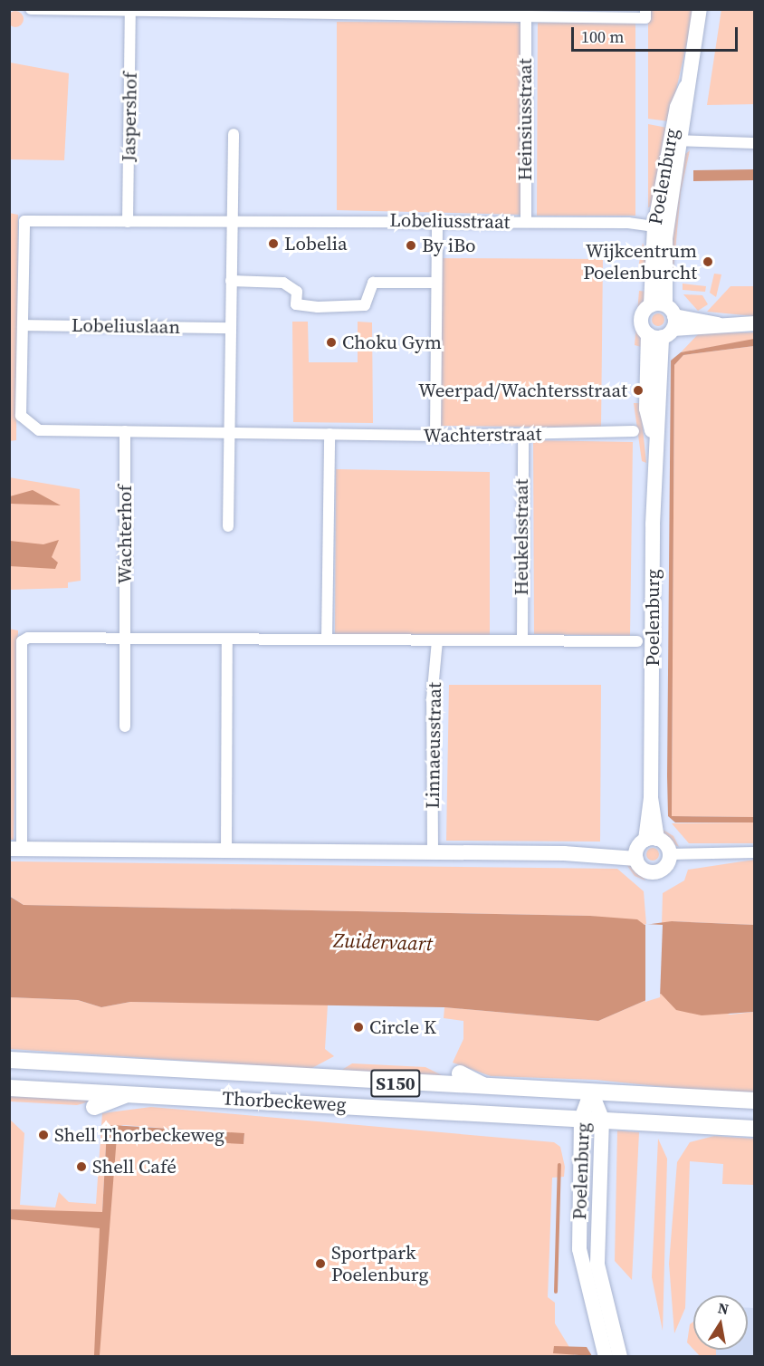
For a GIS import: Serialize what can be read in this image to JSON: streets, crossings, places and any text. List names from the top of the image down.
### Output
{
  "streets": {
    "main road": ["S150", "Thorbeckeweg"],
    "street": [
      "Jaspershof",
      "Heinsiusstraat",
      "Poelenburg",
      "Lobeliusstraat",
      "Lobeliuslaan",
      "Wachterstraat",
      "Wachterhof",
      "Heukelsstraat",
      "Linnaeusstraat"
    ]
  },
  "crossings": [
    ["Jaspershof", "Lobeliusstraat"],
    ["Heinsiusstraat", "Lobeliusstraat"],
    ["Poelenburg", "Lobeliusstraat"],
    ["Poelenburg", "Thorbeckeweg"],
    ["Lobeliusstraat", "Lobeliuslaan"],
    ["Lobeliusstraat", "Wachterstraat"],
    ["Lobeliuslaan", "Wachterstraat"],
    ["Wachterstraat", "Wachterhof"],
    ["Wachterstraat", "Heukelsstraat"]
  ],
  "water": ["Zuidervaart"],
  "places": [
    "Lobelia",
    "By iBo",
    "Wijkcentrum Poelenburcht",
    "Choku Gym",
    "Weerpad/Wachtersstraat",
    "Circle K",
    "Shell Thorbeckeweg",
    "Shell Café",
    "Sportpark Poelenburg"
  ],
  "scale_bar": "100 m",
  "north": "top"
}
